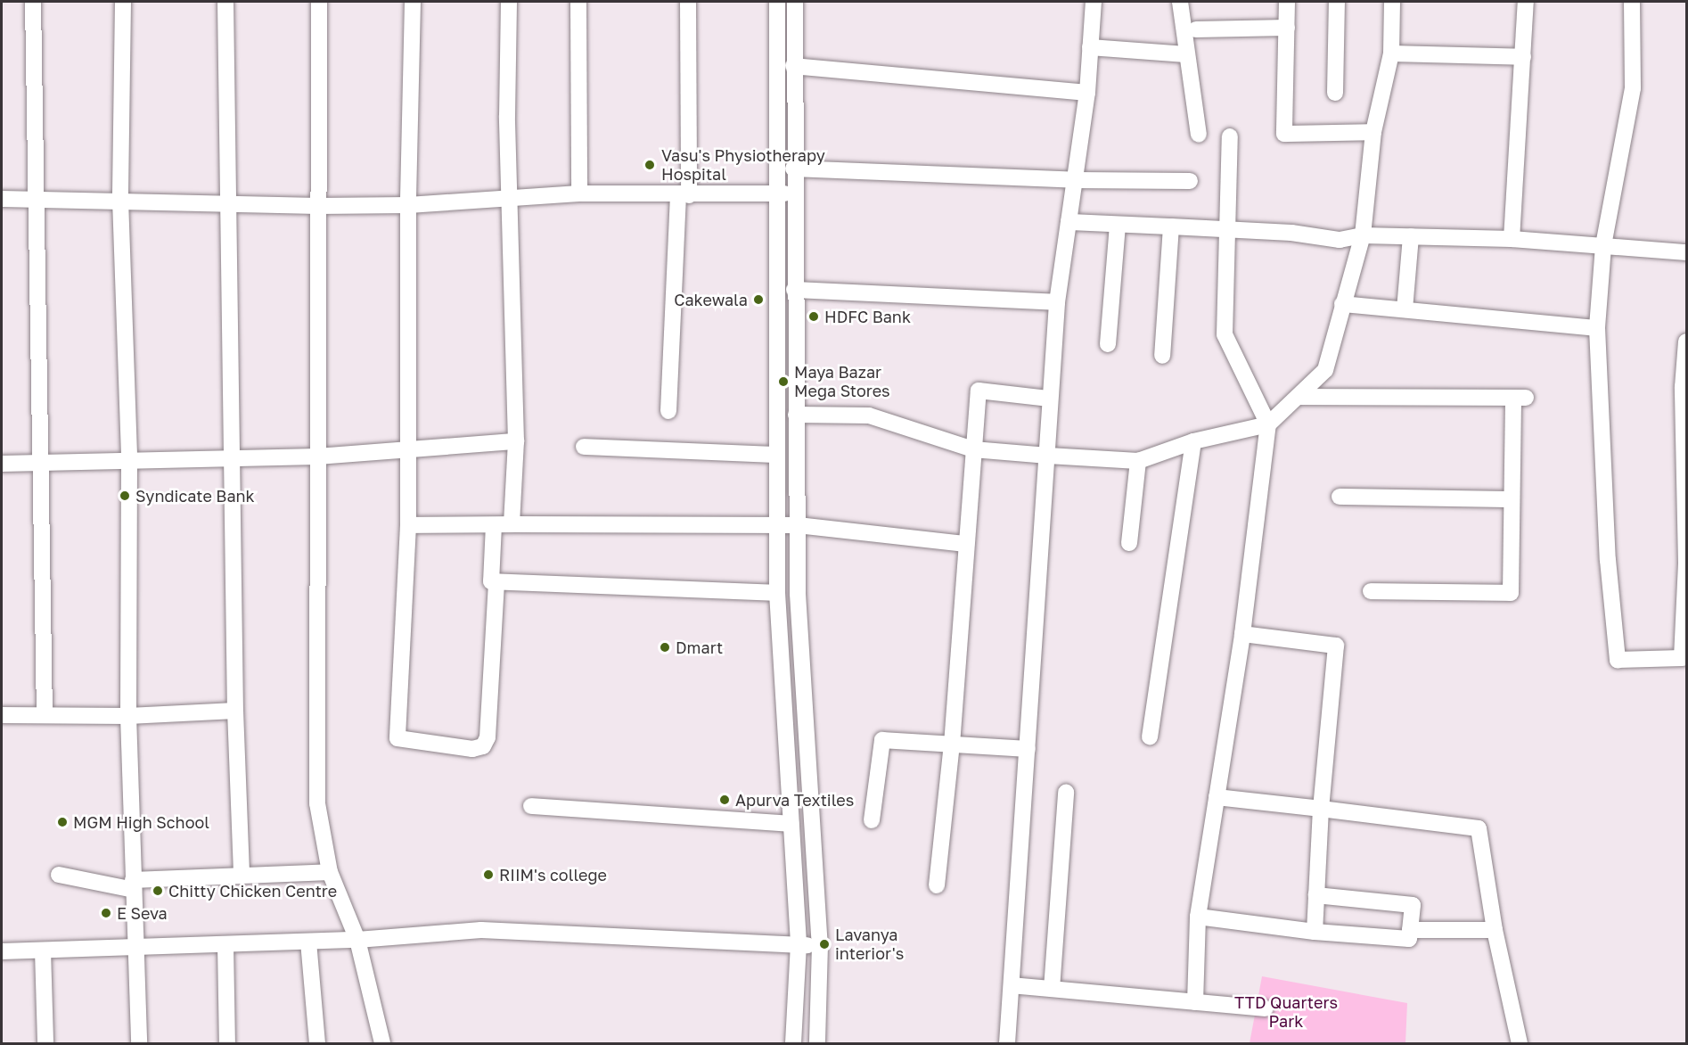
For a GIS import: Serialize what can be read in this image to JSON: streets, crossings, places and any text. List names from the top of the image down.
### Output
{
  "parks": ["TTD Quarters Park"],
  "places": [
    "Vasu's Physiotherapy Hospital",
    "Cakewala",
    "HDFC Bank",
    "Maya Bazar Mega Stores",
    "Syndicate Bank",
    "Dmart",
    "Apurva Textiles",
    "MGM High School",
    "RIIM's college",
    "Chitty Chicken Centre",
    "E Seva",
    "Lavanya interior's"
  ]
}
